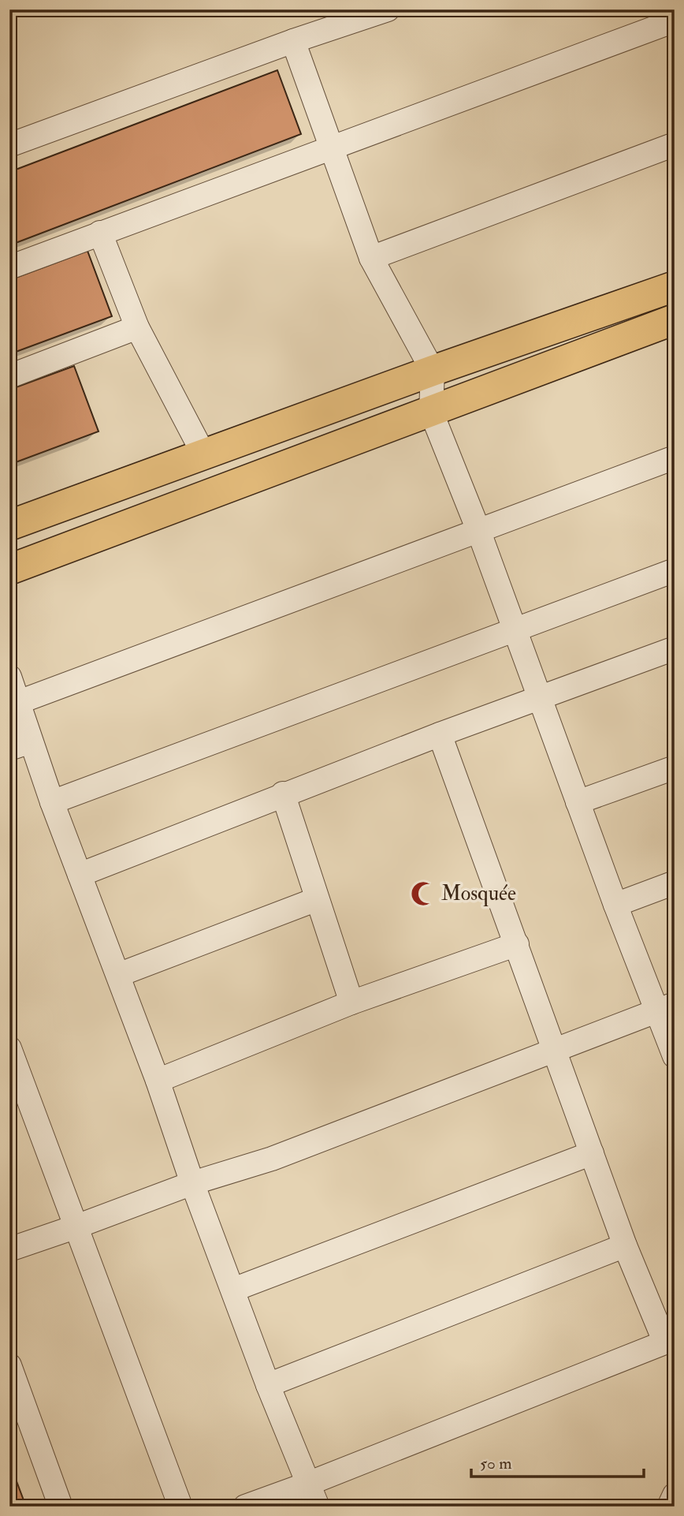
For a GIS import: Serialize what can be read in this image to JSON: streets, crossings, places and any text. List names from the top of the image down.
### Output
{
  "places": {
    "mosque": ["Mosquée"]
  },
  "scale_bar": "50 m"
}
